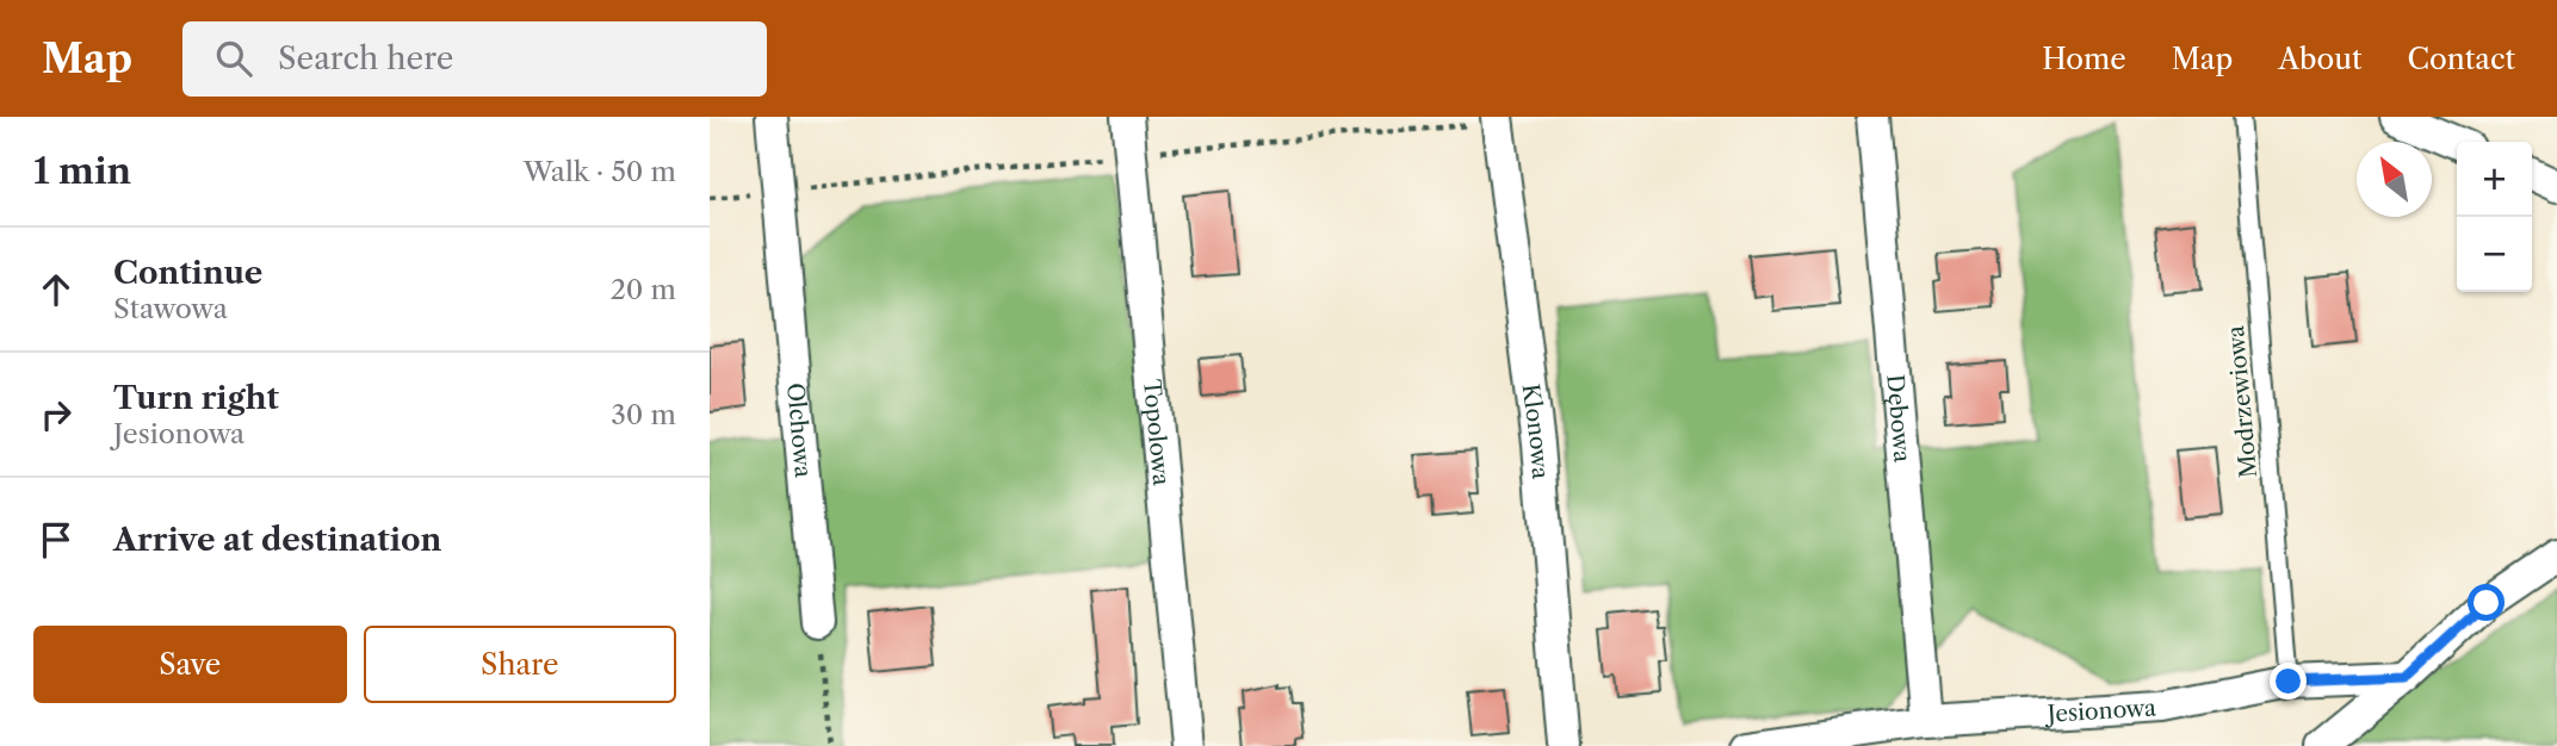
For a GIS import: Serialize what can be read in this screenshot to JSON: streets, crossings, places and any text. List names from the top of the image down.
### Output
{
  "streets": {
    "street": [
      "Dębowa",
      "Olchowa",
      "Topolowa",
      "Klonowa",
      "Jesionowa"
    ],
    "lane": ["Modrzewiowa"]
  },
  "crossings": [
    ["Modrzewiowa", "Jesionowa"],
    ["Dębowa", "Jesionowa"]
  ],
  "north": "top left",
  "page": {
    "header": "Map",
    "search": "Search here",
    "nav": [
      "Home",
      "Map",
      "About",
      "Contact"
    ],
    "heading": ["1 min", "Walk · 50 m"],
    "map_buttons": ["+", "−"],
    "list": [
      ["Continue", "Stawowa", "20 m"],
      ["Turn right", "Jesionowa", "30 m"],
      "Arrive at destination"
    ],
    "buttons": ["Save", "Share"]
  }
}
